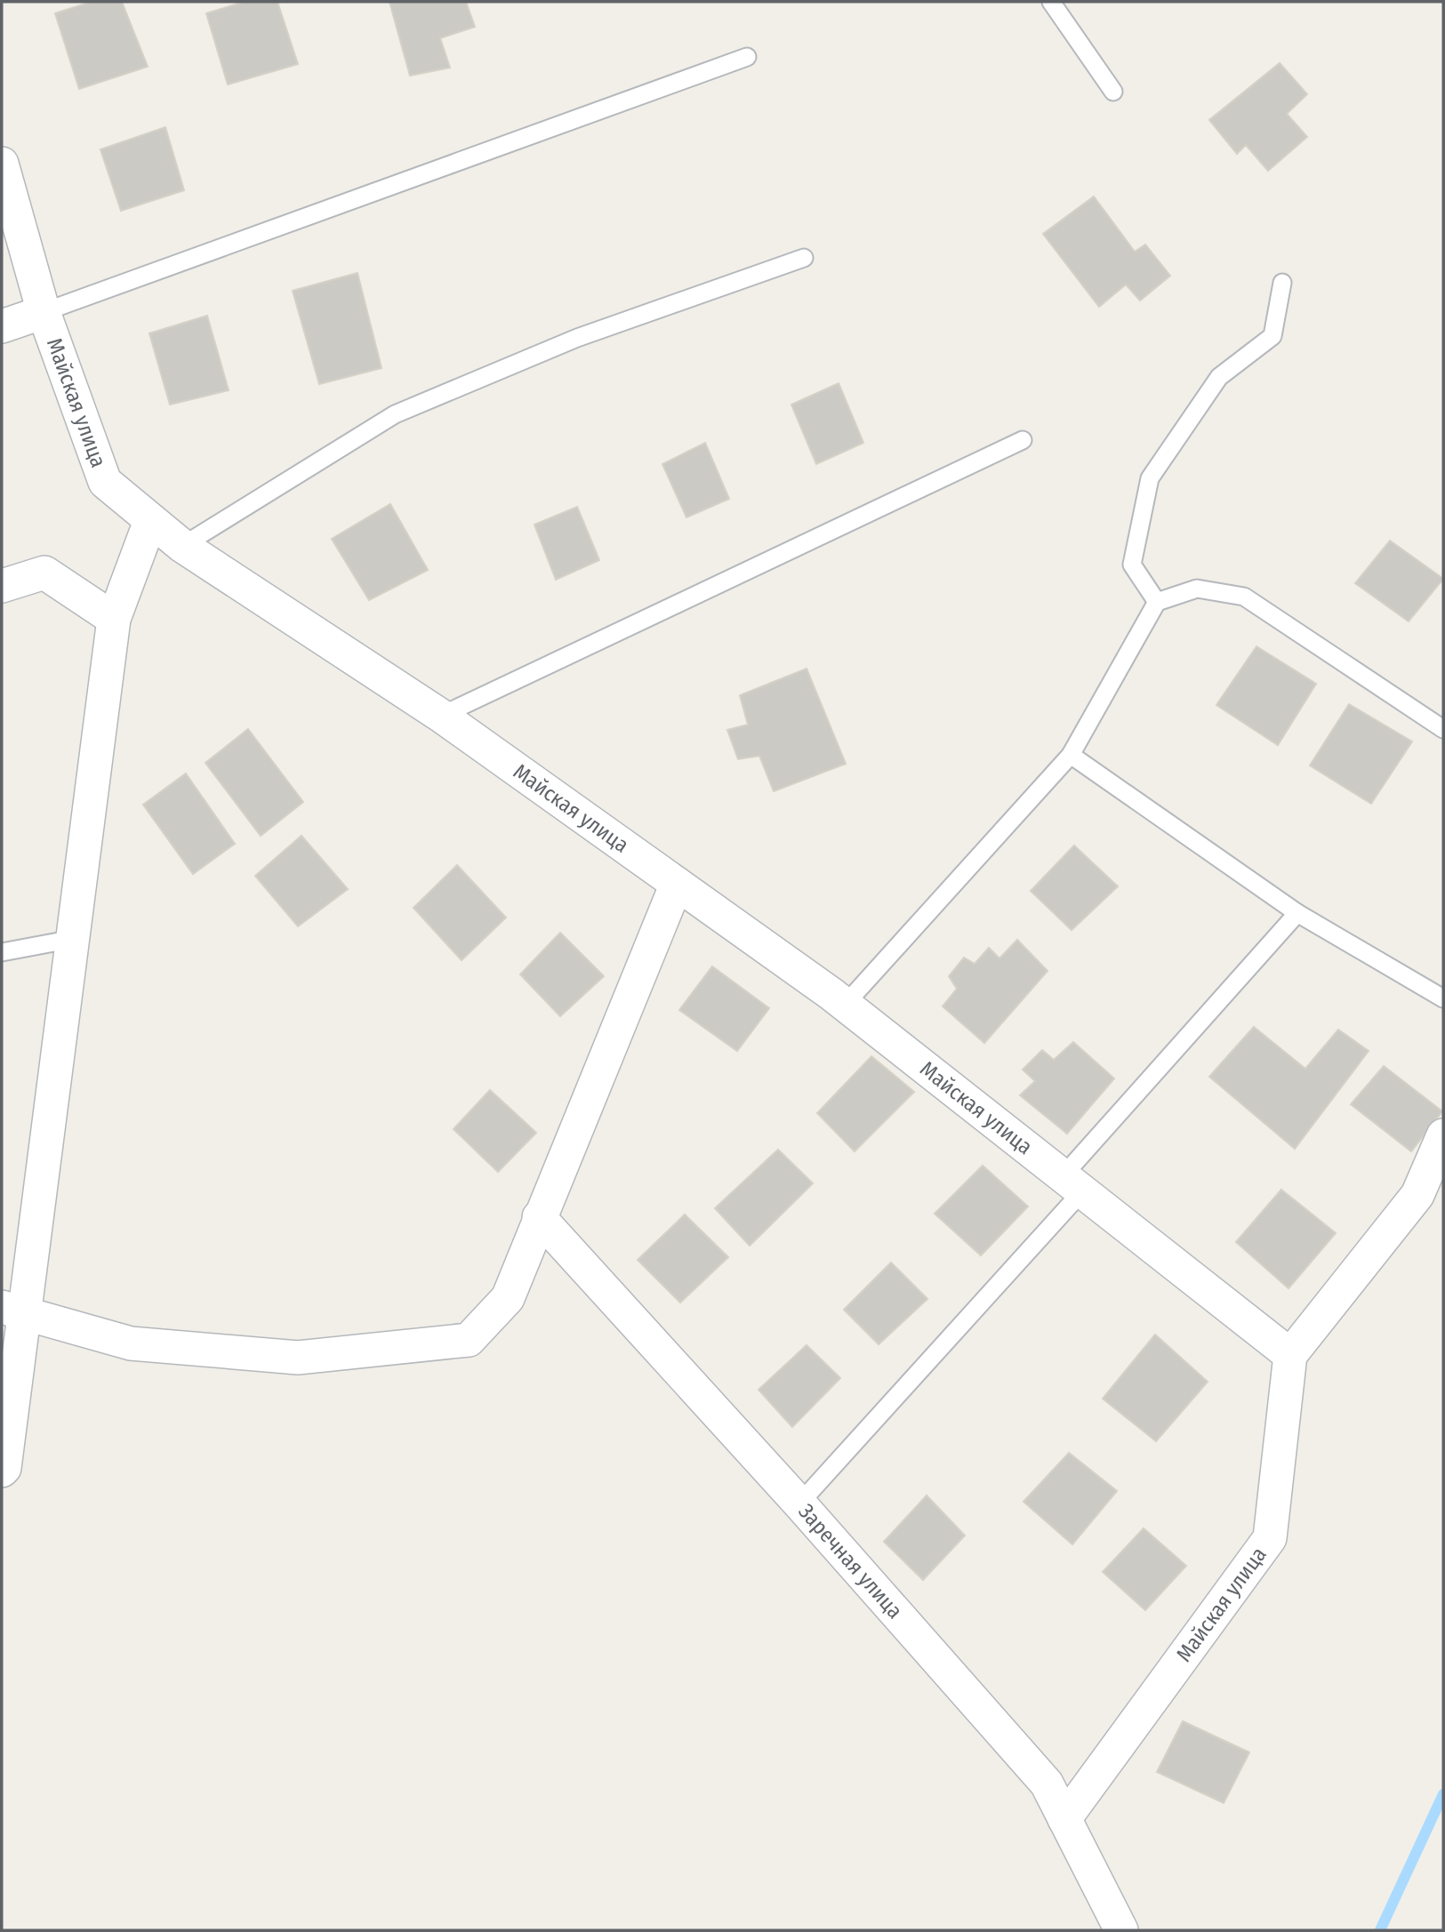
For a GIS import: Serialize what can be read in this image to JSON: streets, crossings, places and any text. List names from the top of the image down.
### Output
{
  "streets": {
    "street": ["Майская улица", "Заречная улица"]
  },
  "crossings": [
    ["Майская улица", "Заречная улица"]
  ]
}
